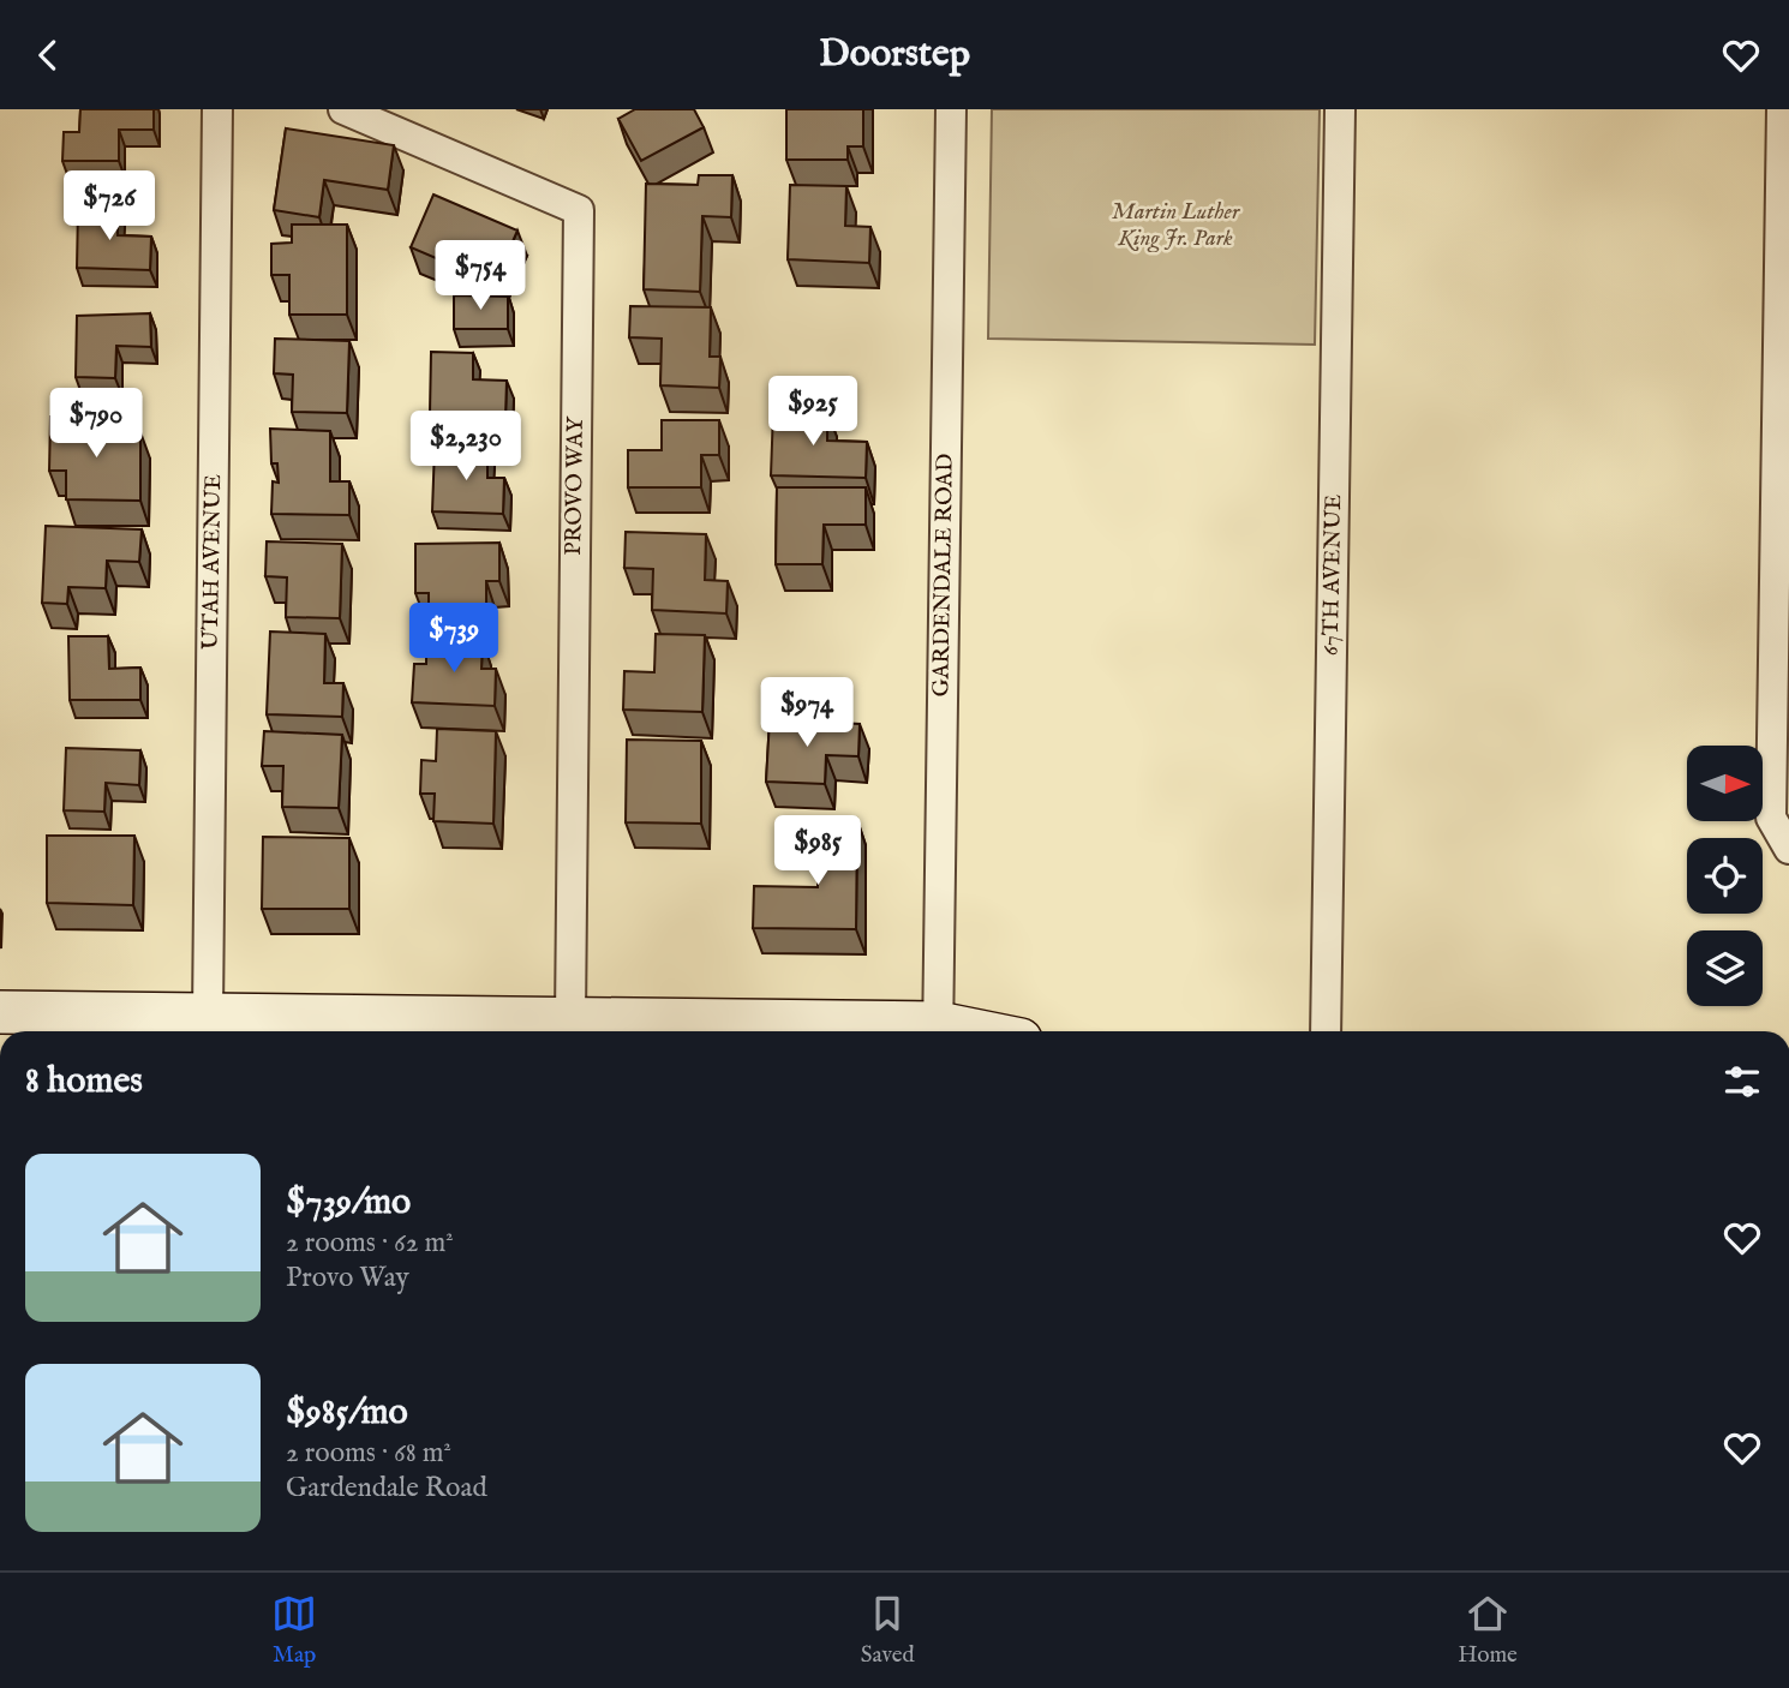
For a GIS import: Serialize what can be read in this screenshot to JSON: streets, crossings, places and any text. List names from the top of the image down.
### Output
{
  "streets": {
    "street": [
      "PROVO WAY",
      "UTAH AVENUE",
      "GARDENDALE ROAD",
      "67TH AVENUE"
    ]
  },
  "parks": ["Martin Luther King Jr. Park"],
  "north": "right",
  "page": {
    "header": "Doorstep",
    "price": [
      "$726",
      "$754",
      "$925",
      "$790",
      "$2,230",
      "$739",
      "$974",
      "$985"
    ],
    "heading": "8 homes",
    "list": [
      {
        "name": "$739/mo",
        "note": "2 rooms · 62 m² · Provo Way"
      },
      {
        "name": "$985/mo",
        "note": "2 rooms · 68 m² · Gardendale Road"
      }
    ],
    "tabs": ["Map", "Saved", "Home"]
  }
}
